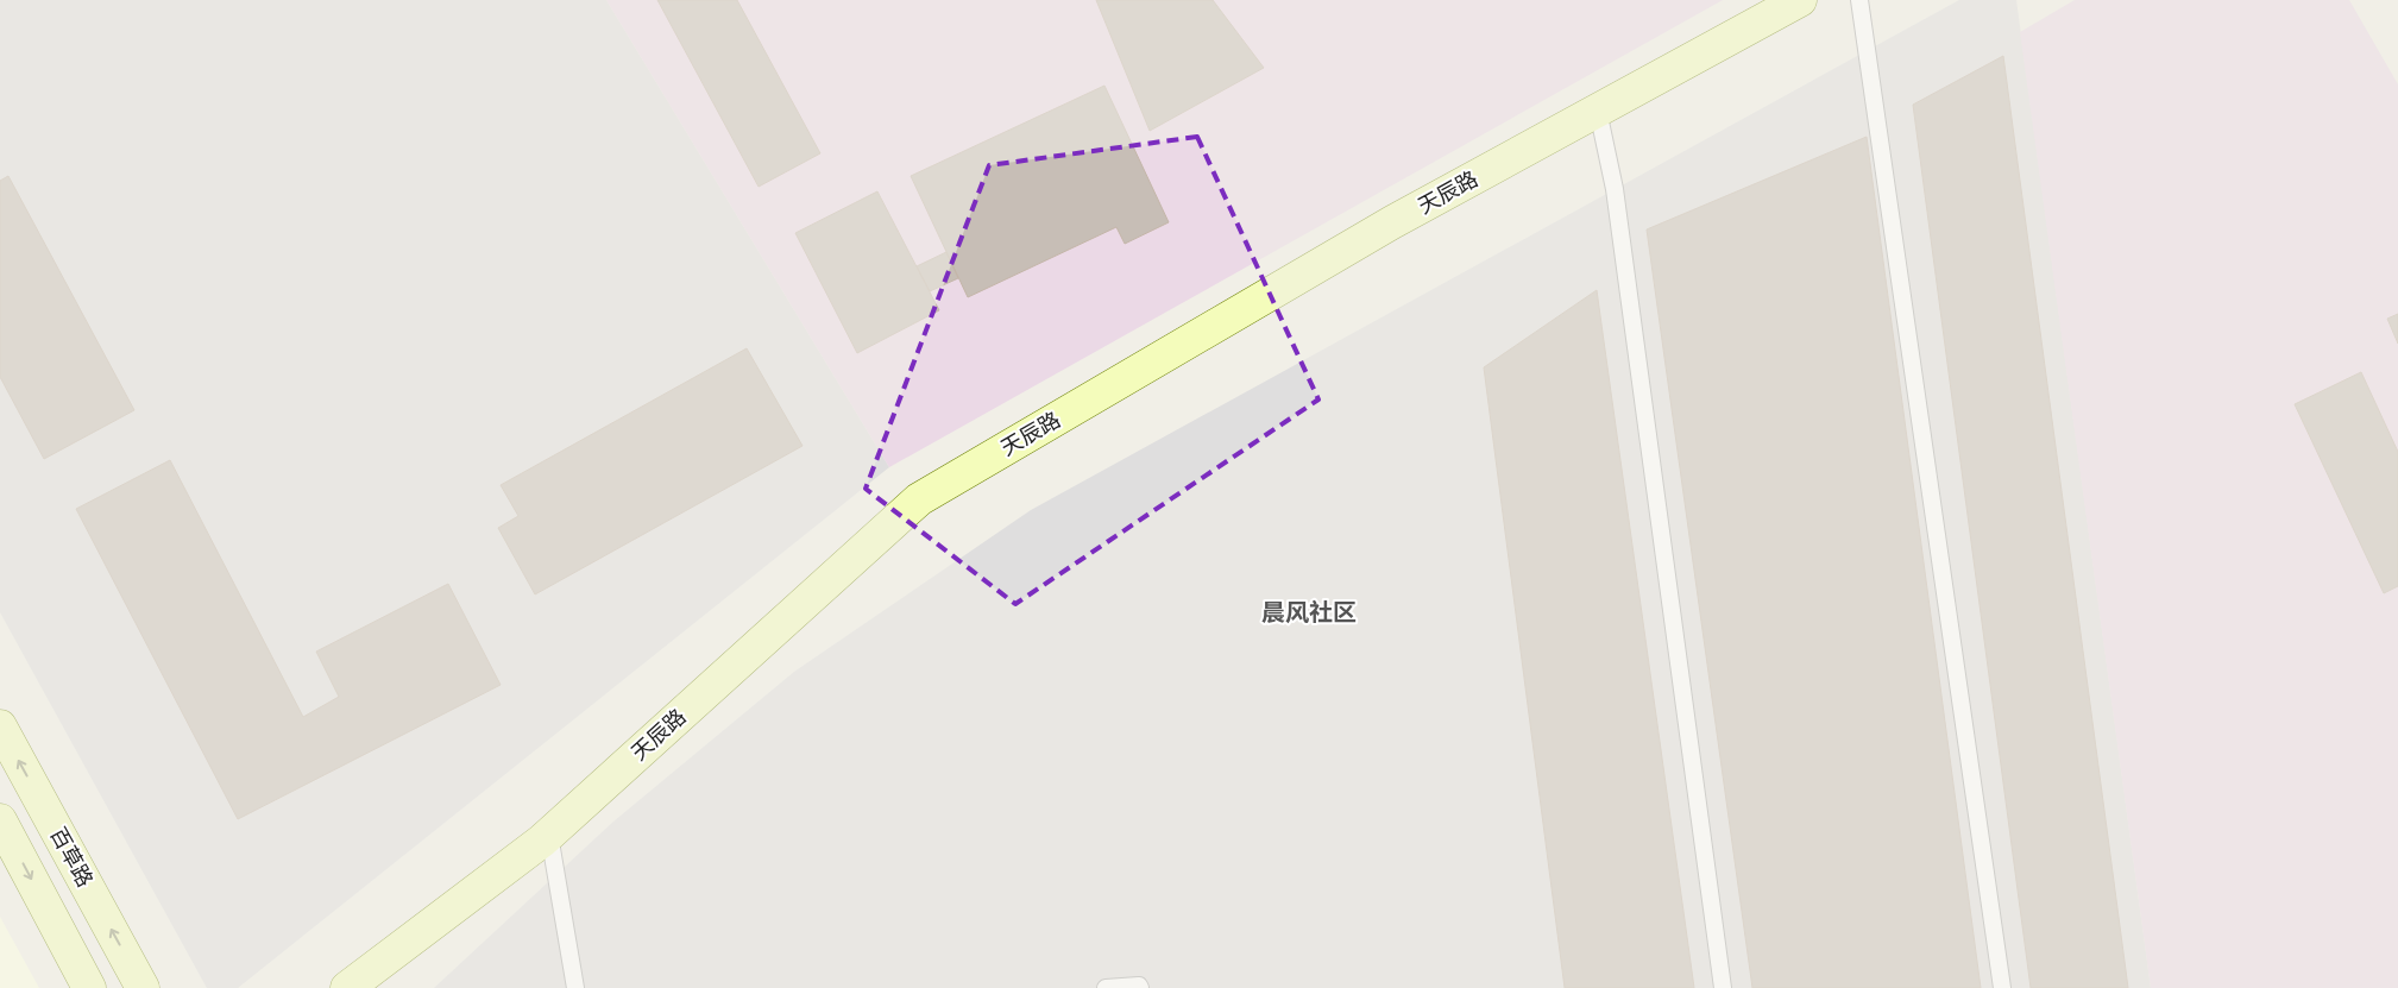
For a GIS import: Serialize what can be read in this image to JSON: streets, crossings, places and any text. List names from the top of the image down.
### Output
{
  "streets": {
    "street": ["天辰路", "百草路"]
  },
  "districts": ["晨风社区"]
}
